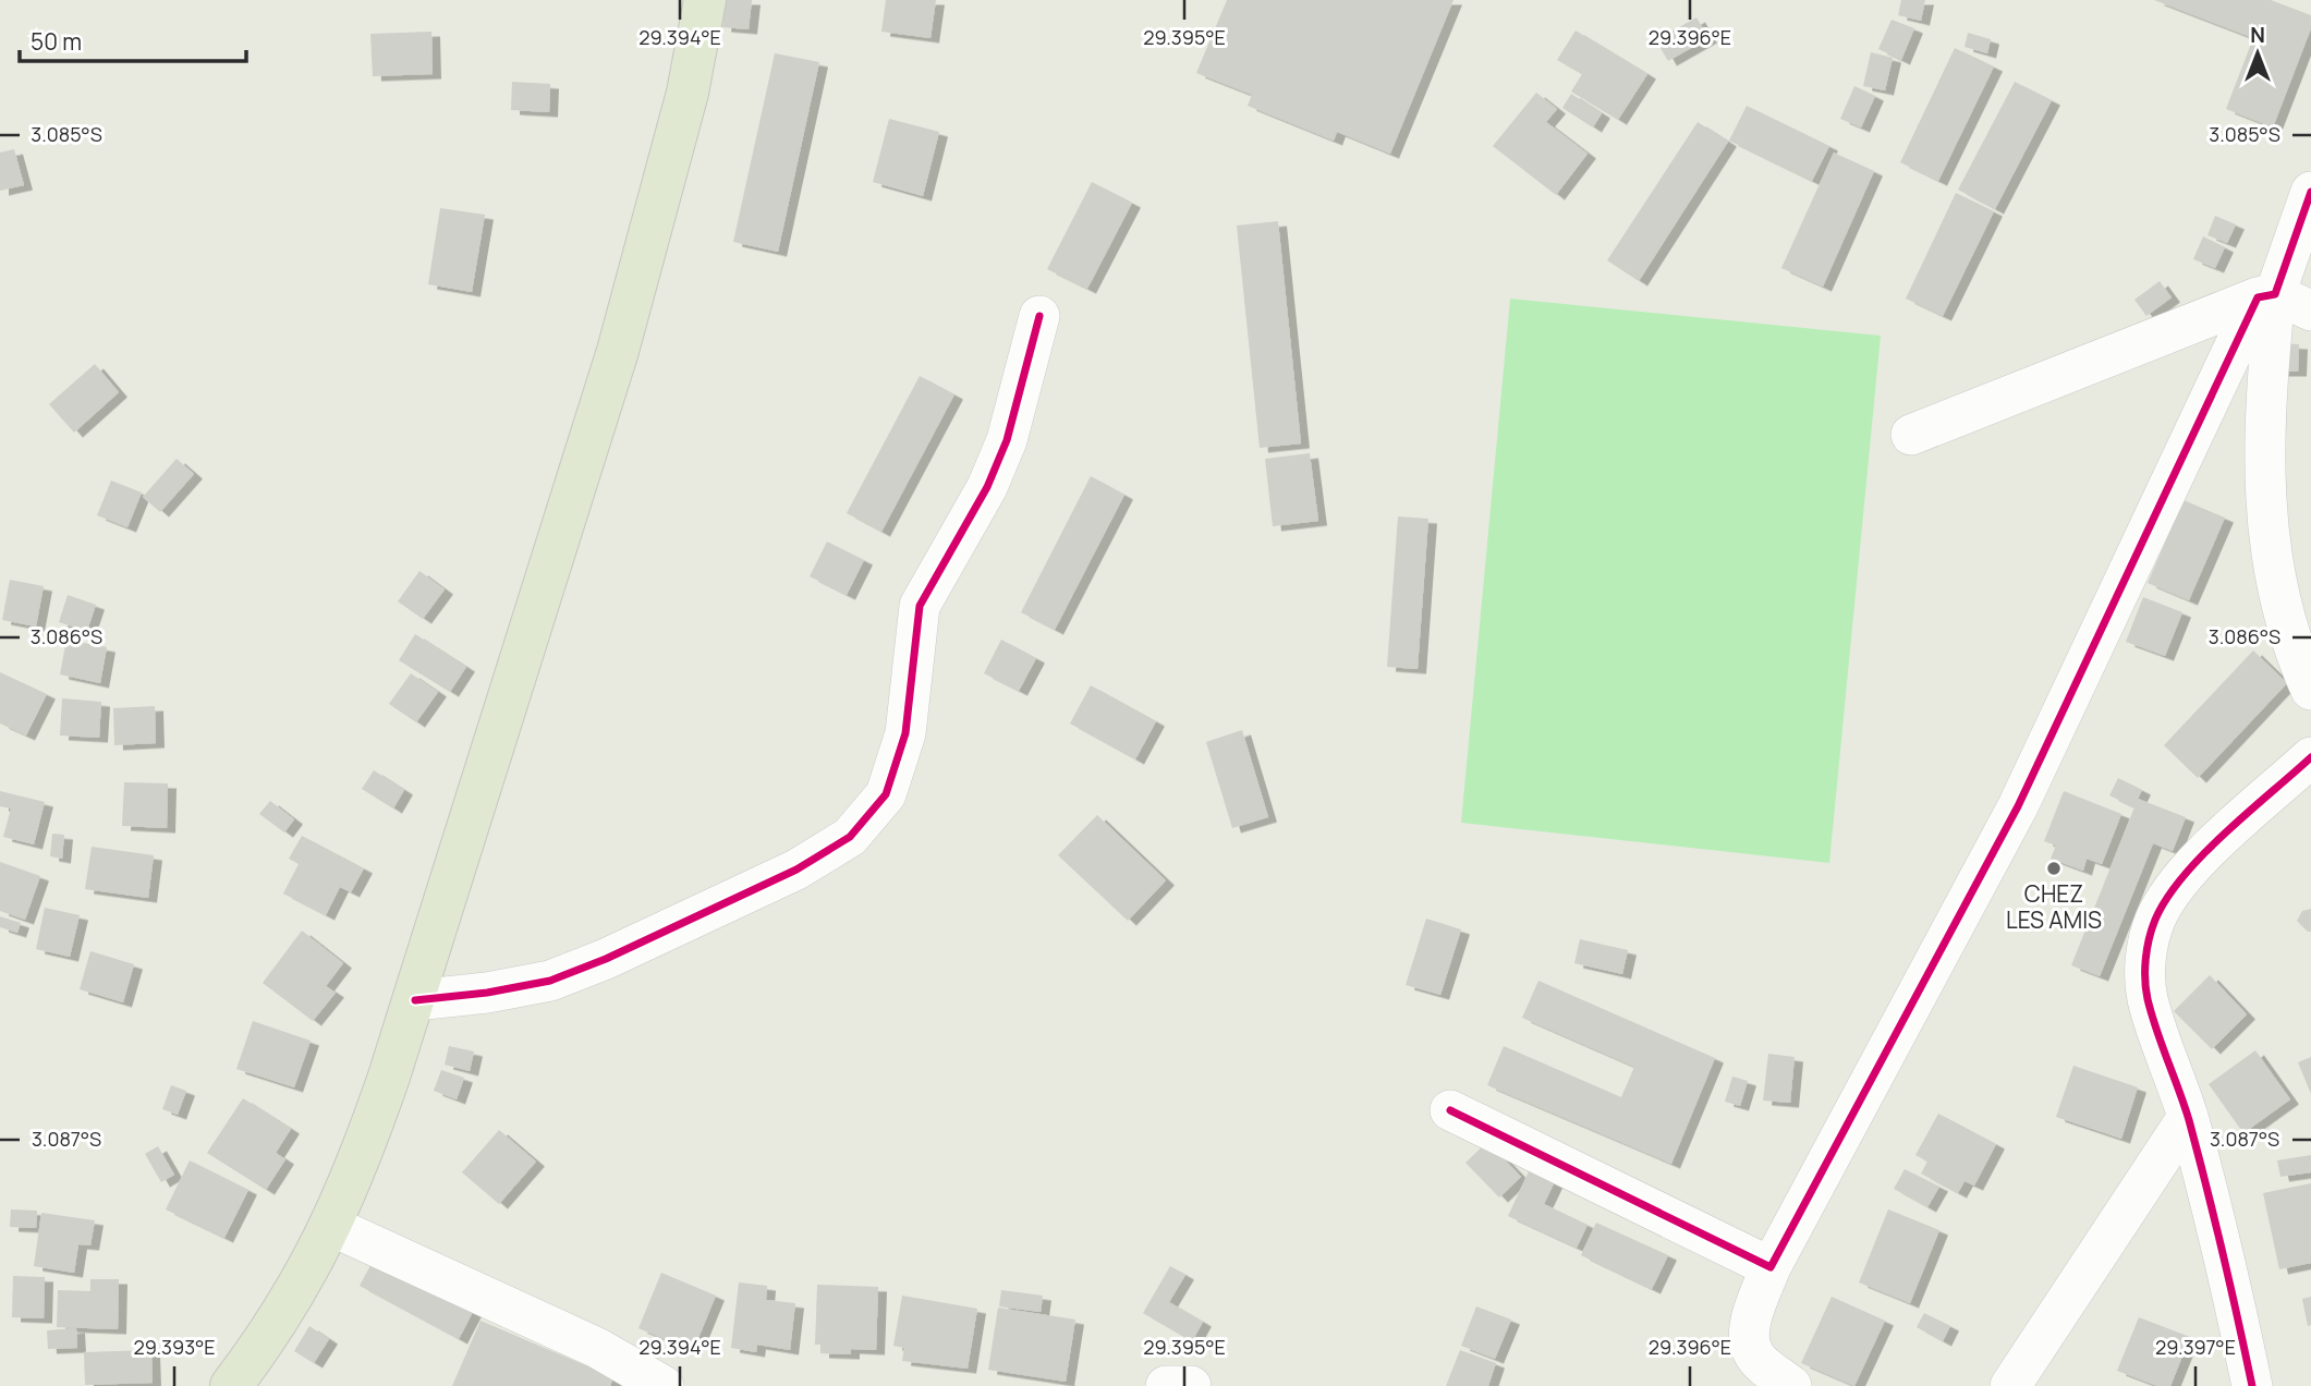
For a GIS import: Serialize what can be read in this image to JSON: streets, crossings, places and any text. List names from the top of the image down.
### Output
{
  "places": ["CHEZ LES AMIS"],
  "scale_bar": "50 m",
  "north": "top",
  "coordinates": [
    "29.394°E",
    "29.395°E",
    "29.396°E",
    "3.085°S",
    "3.086°S",
    "3.087°S",
    "29.393°E",
    "29.397°E"
  ]
}
